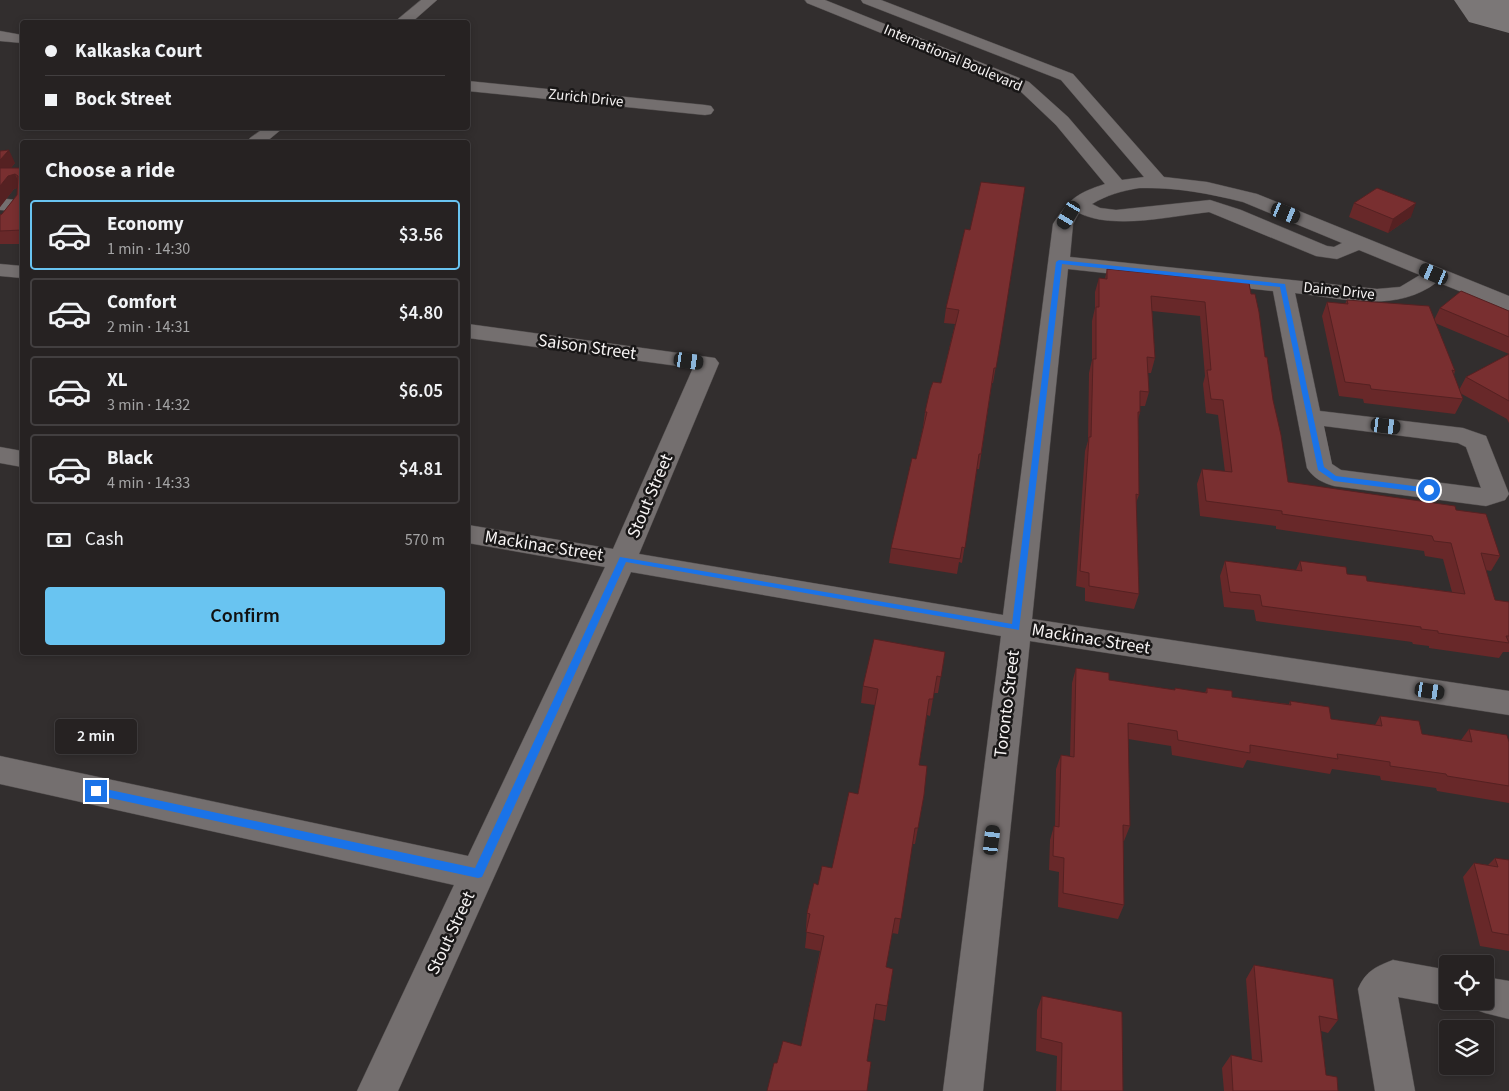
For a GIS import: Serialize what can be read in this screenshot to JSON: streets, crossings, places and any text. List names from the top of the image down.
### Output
{
  "streets": {
    "street": [
      "International Boulevard",
      "Zurich Drive",
      "Daine Drive",
      "Saison Street",
      "Stout Street",
      "Mackinac Street",
      "Toronto Street"
    ]
  },
  "crossings": [
    ["International Boulevard", "Toronto Street"],
    ["Daine Drive", "Toronto Street"],
    ["Saison Street", "Stout Street"],
    ["Stout Street", "Mackinac Street"],
    ["Mackinac Street", "Toronto Street"]
  ],
  "page": {
    "banner": ["Kalkaska Court", "Bock Street"],
    "heading": "Choose a ride",
    "list": [
      {
        "name": "Economy",
        "note": "1 min · 14:30",
        "value": "$3.56"
      },
      {
        "name": "Comfort",
        "note": "2 min · 14:31",
        "value": "$4.80"
      },
      {
        "name": "XL",
        "note": "3 min · 14:32",
        "value": "$6.05"
      },
      {
        "name": "Black",
        "note": "4 min · 14:33",
        "value": "$4.81"
      }
    ],
    "pay": ["Cash", "570 m"],
    "buttons": "Confirm",
    "bubble": "2 min"
  }
}
